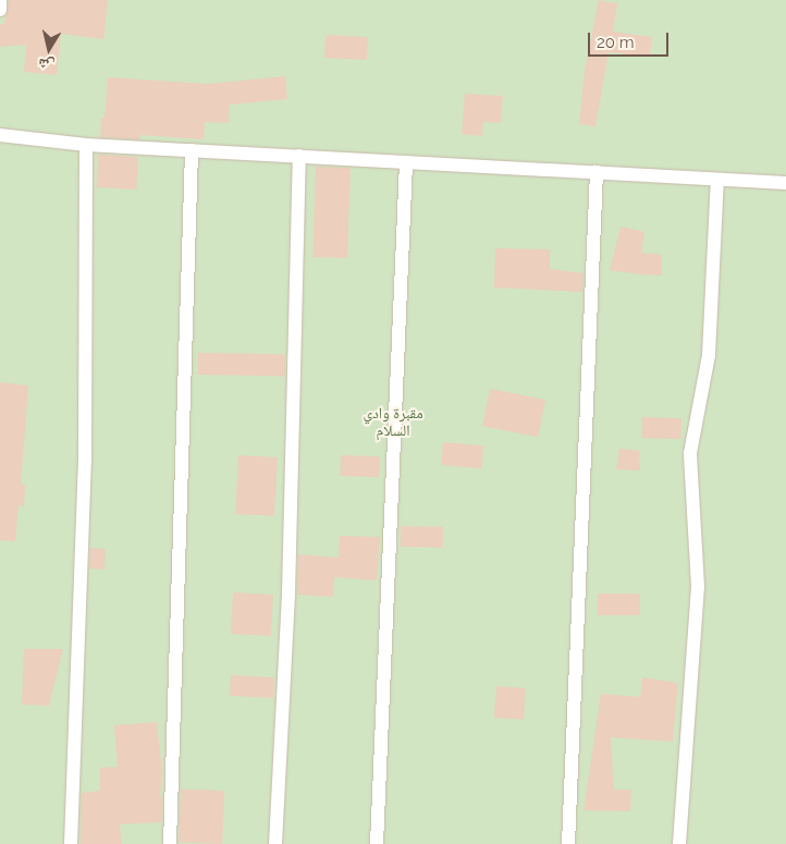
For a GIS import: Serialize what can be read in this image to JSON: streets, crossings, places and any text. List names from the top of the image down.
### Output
{
  "parks": ["مقبرة وادي السلام"],
  "scale_bar": "20 m",
  "north": "bottom"
}
